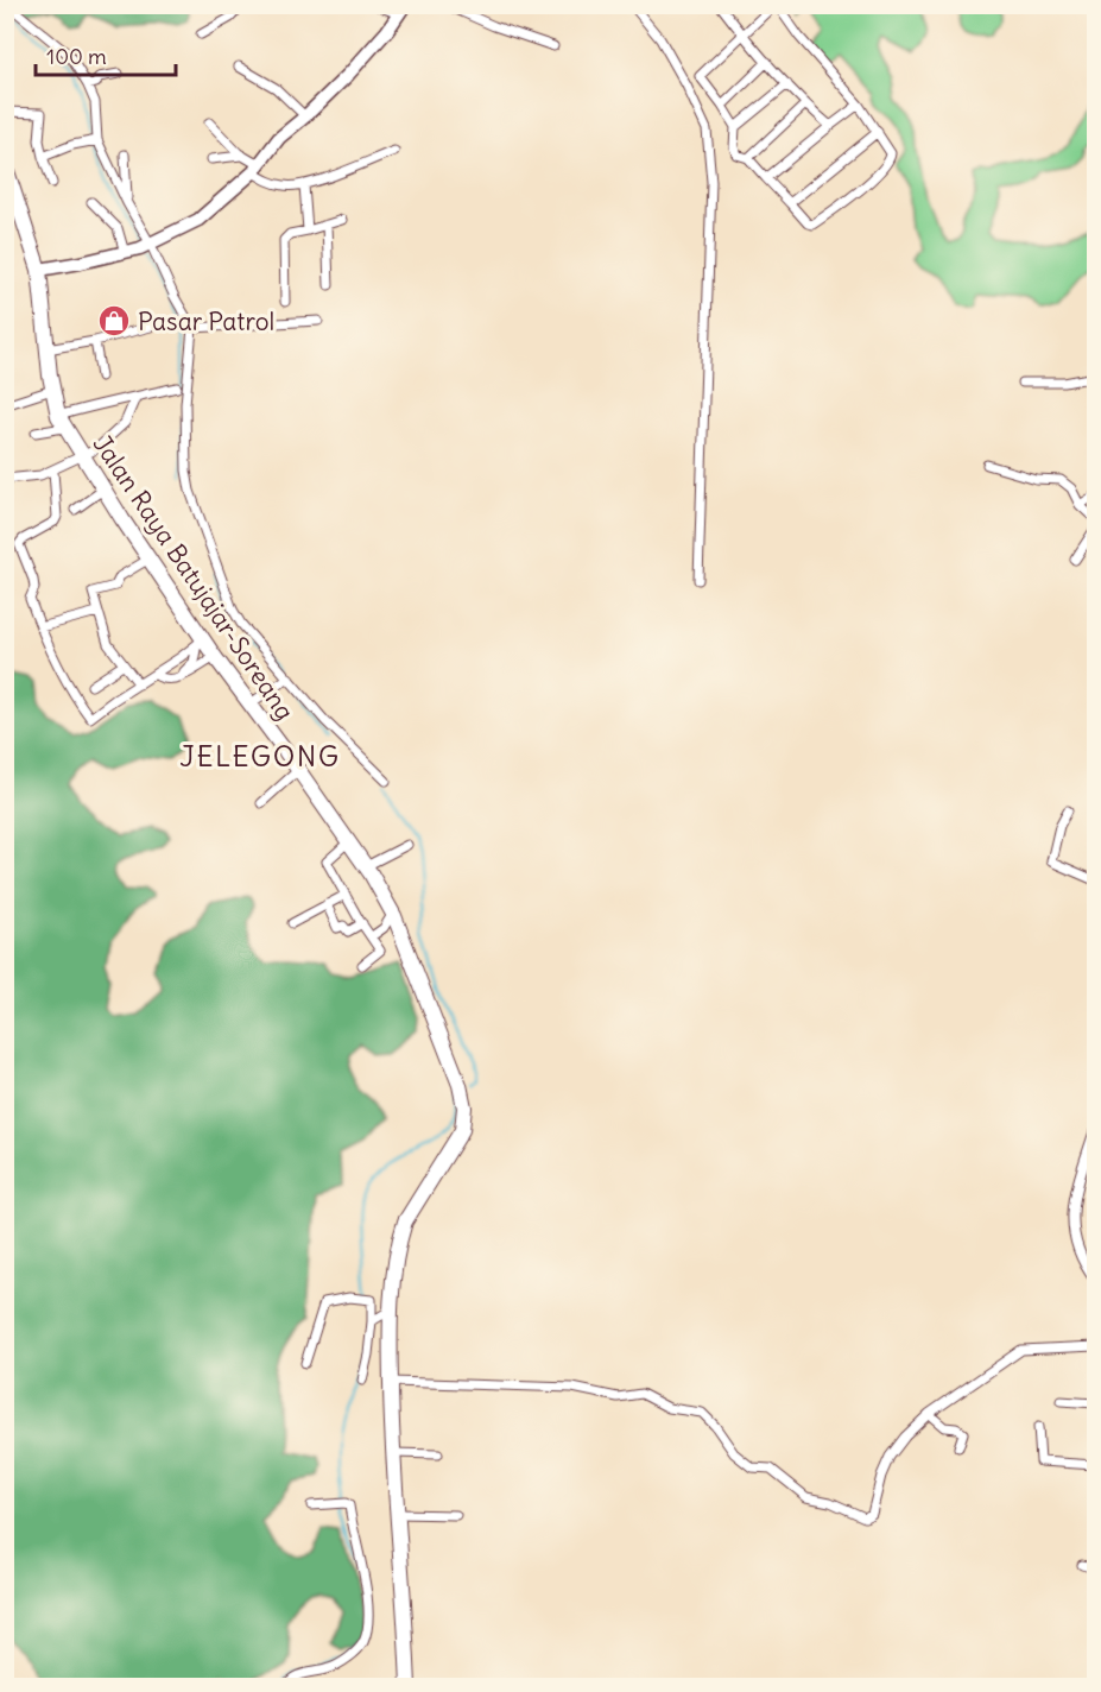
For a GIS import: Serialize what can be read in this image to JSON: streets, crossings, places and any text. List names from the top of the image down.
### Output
{
  "streets": {
    "highway": ["Jalan Raya Batujajar-Soreang"]
  },
  "districts": ["JELEGONG"],
  "places": {
    "shop": ["Pasar Patrol"]
  },
  "scale_bar": "100 m"
}
